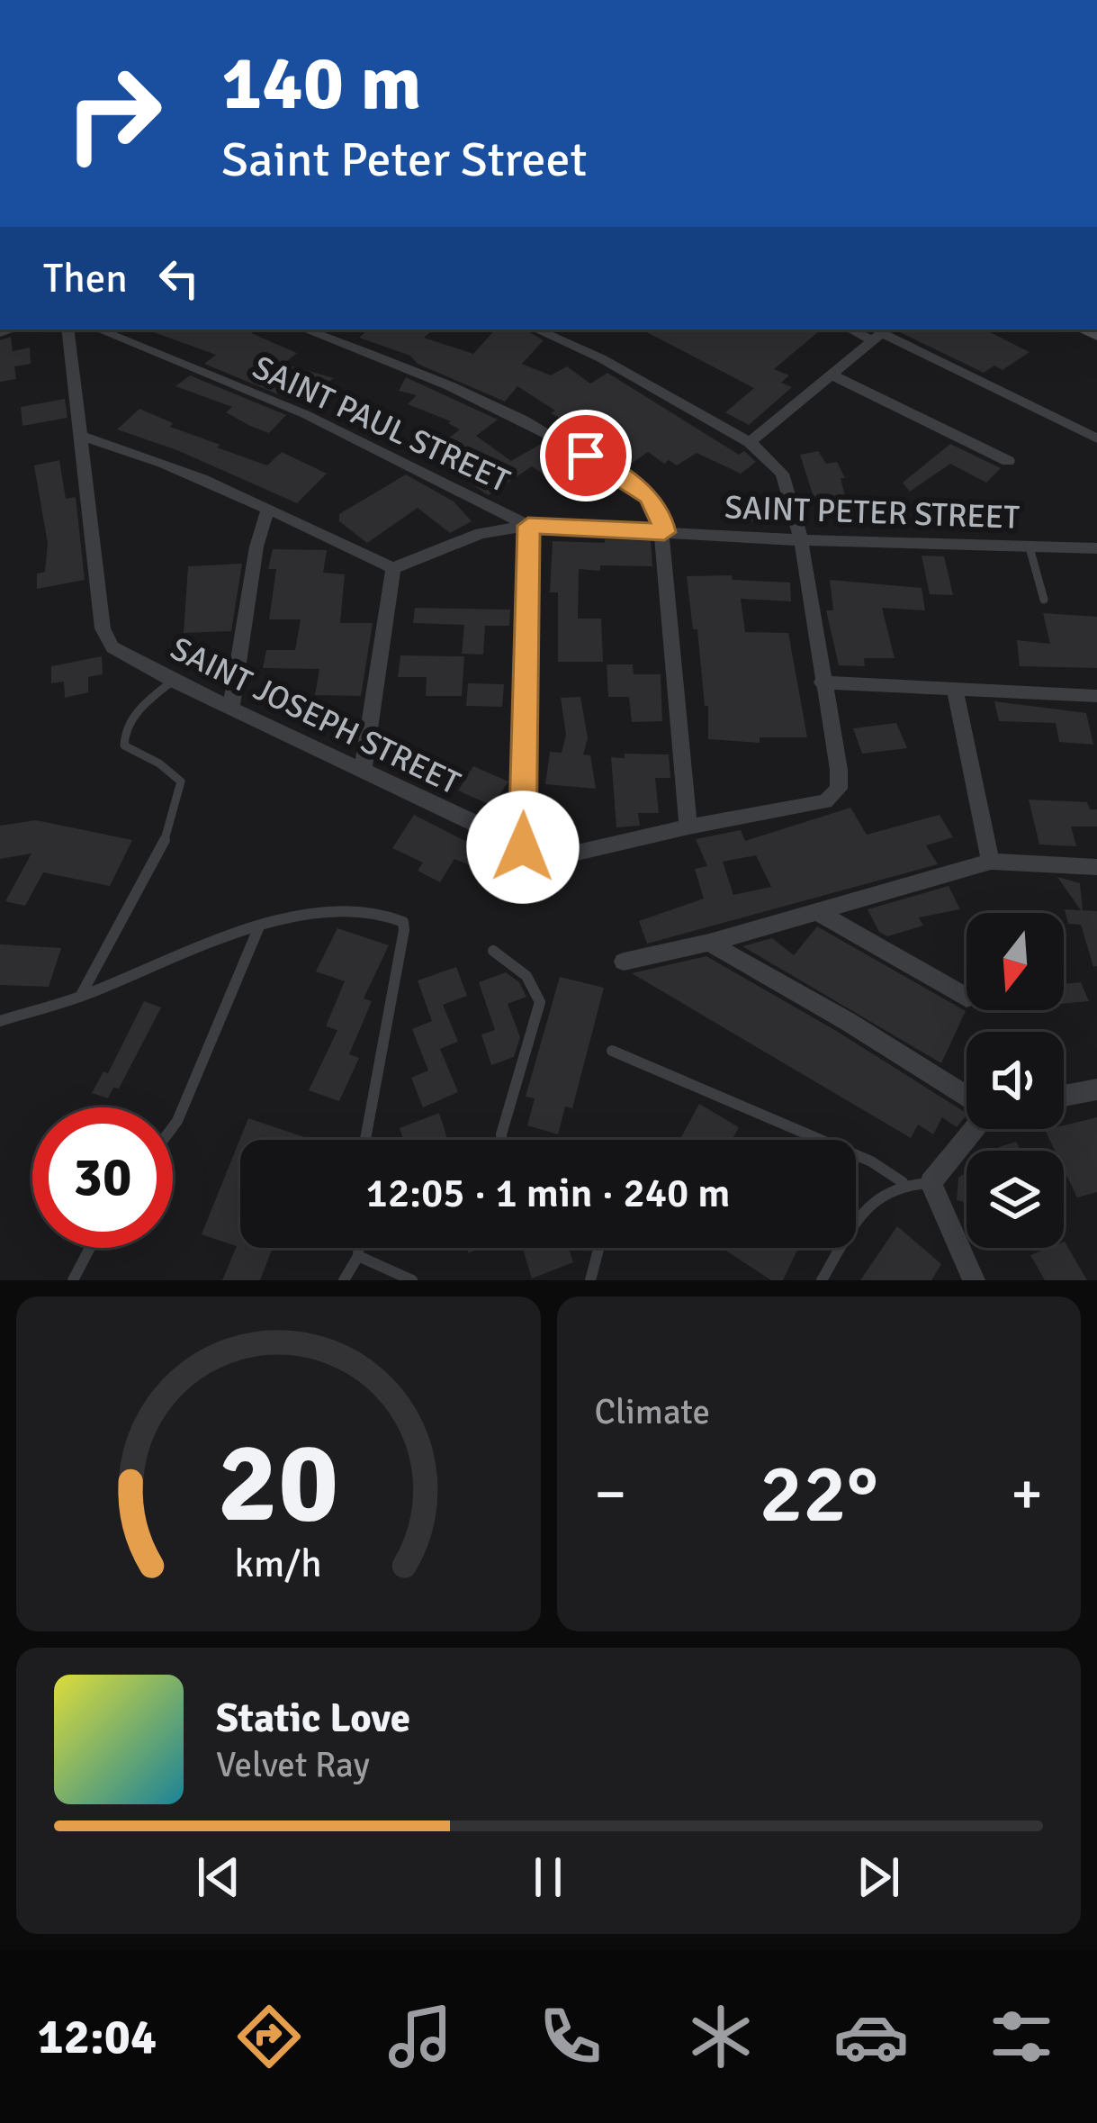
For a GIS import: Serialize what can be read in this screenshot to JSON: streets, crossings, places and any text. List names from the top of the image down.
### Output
{
  "streets": {
    "street": ["SAINT PAUL STREET", "SAINT PETER STREET", "SAINT JOSEPH STREET"]
  },
  "crossings": [
    ["SAINT PAUL STREET", "SAINT PETER STREET"],
    ["SAINT PAUL STREET", "SAINT JOSEPH STREET"],
    ["SAINT PETER STREET", "SAINT JOSEPH STREET"]
  ],
  "north": "bottom",
  "page": {
    "turn": ["140 m", "Saint Peter Street"],
    "then": "Then",
    "limit": "30",
    "trip": "12:05 · 1 min · 240 m",
    "tile": "Climate",
    "heat": ["−", "22°", "+"],
    "song": ["Static Love", "Velvet Ray"],
    "tabs": "12:04",
    "gauge": ["20", "km/h"]
  }
}
